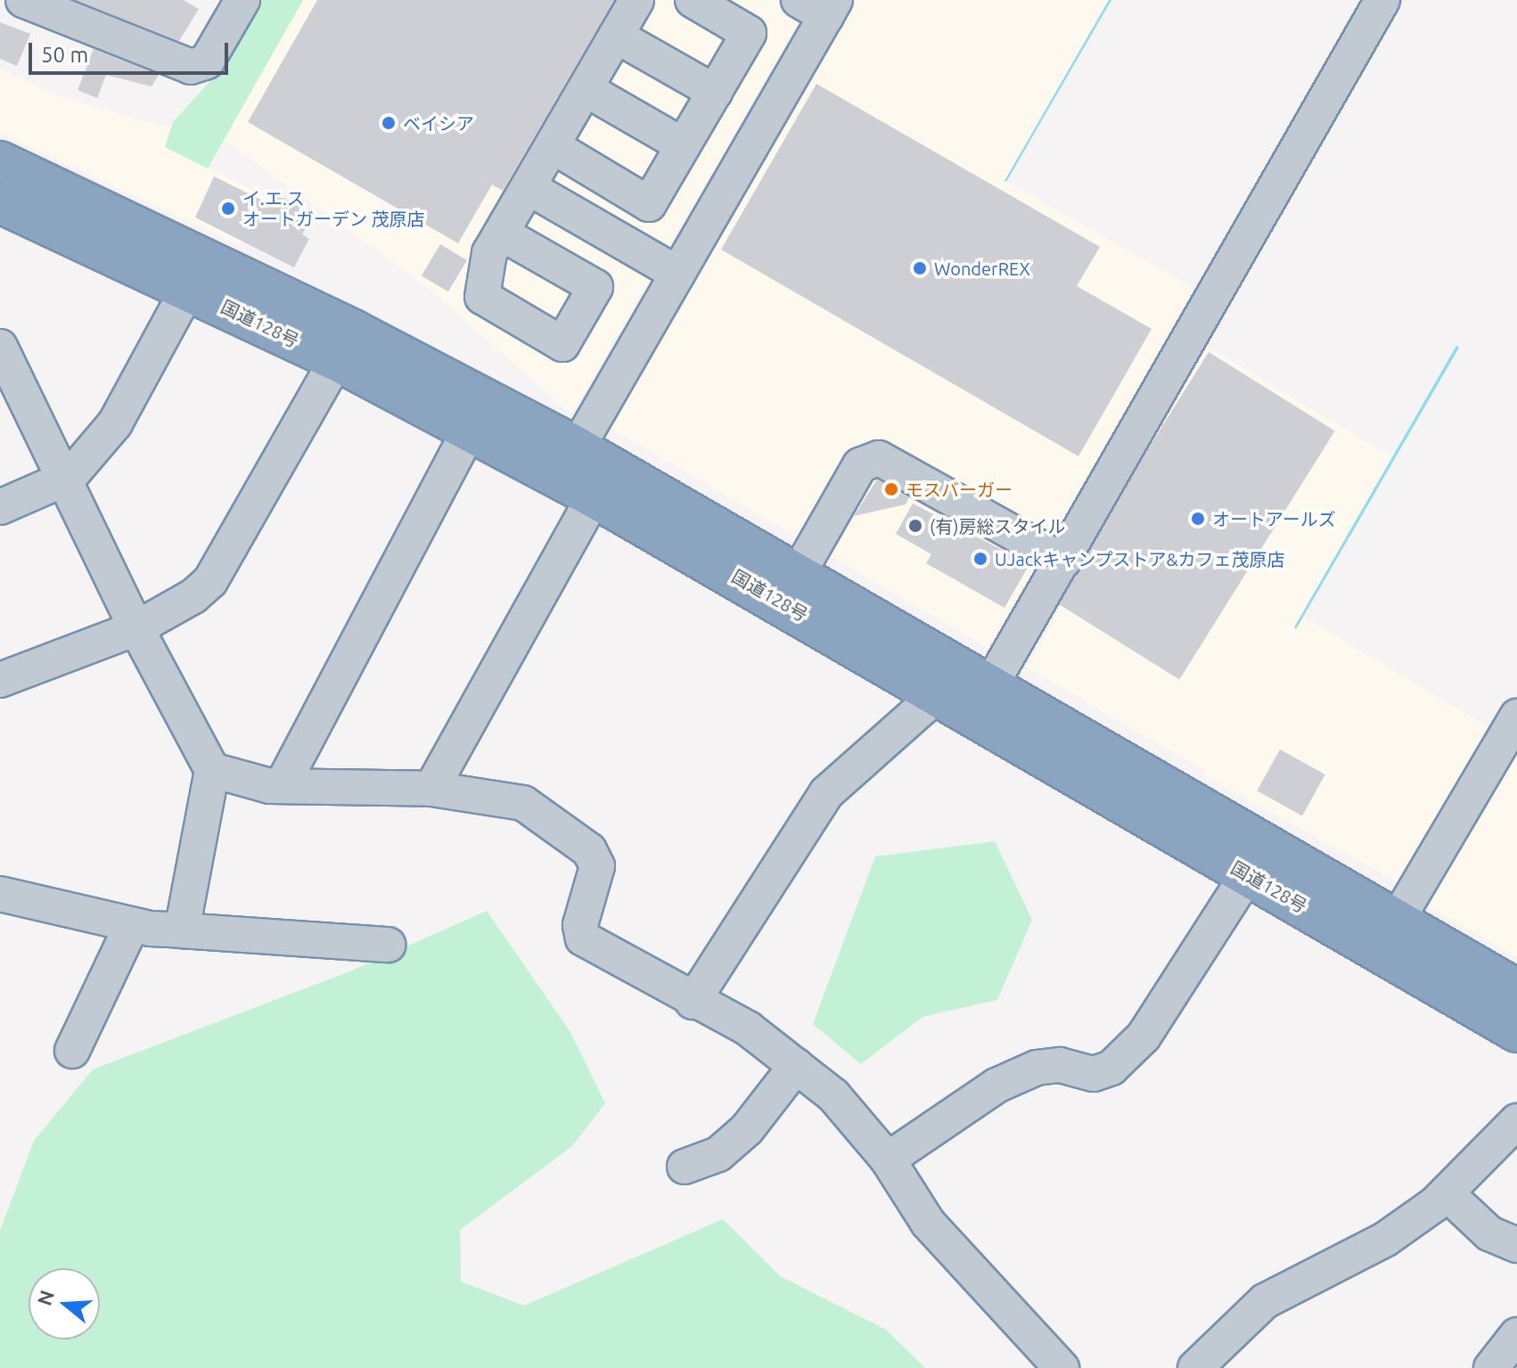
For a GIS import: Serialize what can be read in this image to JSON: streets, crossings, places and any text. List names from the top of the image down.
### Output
{
  "streets": {
    "highway": ["国道128号"]
  },
  "places": [
    "ベイシア",
    "イ.エ.ス オートガーデン 茂原店",
    "WonderREX",
    "モスバーガー",
    "オートアールズ",
    "(有)房総スタイル",
    "UJackキャンプストア&カフェ茂原店"
  ],
  "scale_bar": "50 m",
  "north": "left"
}
